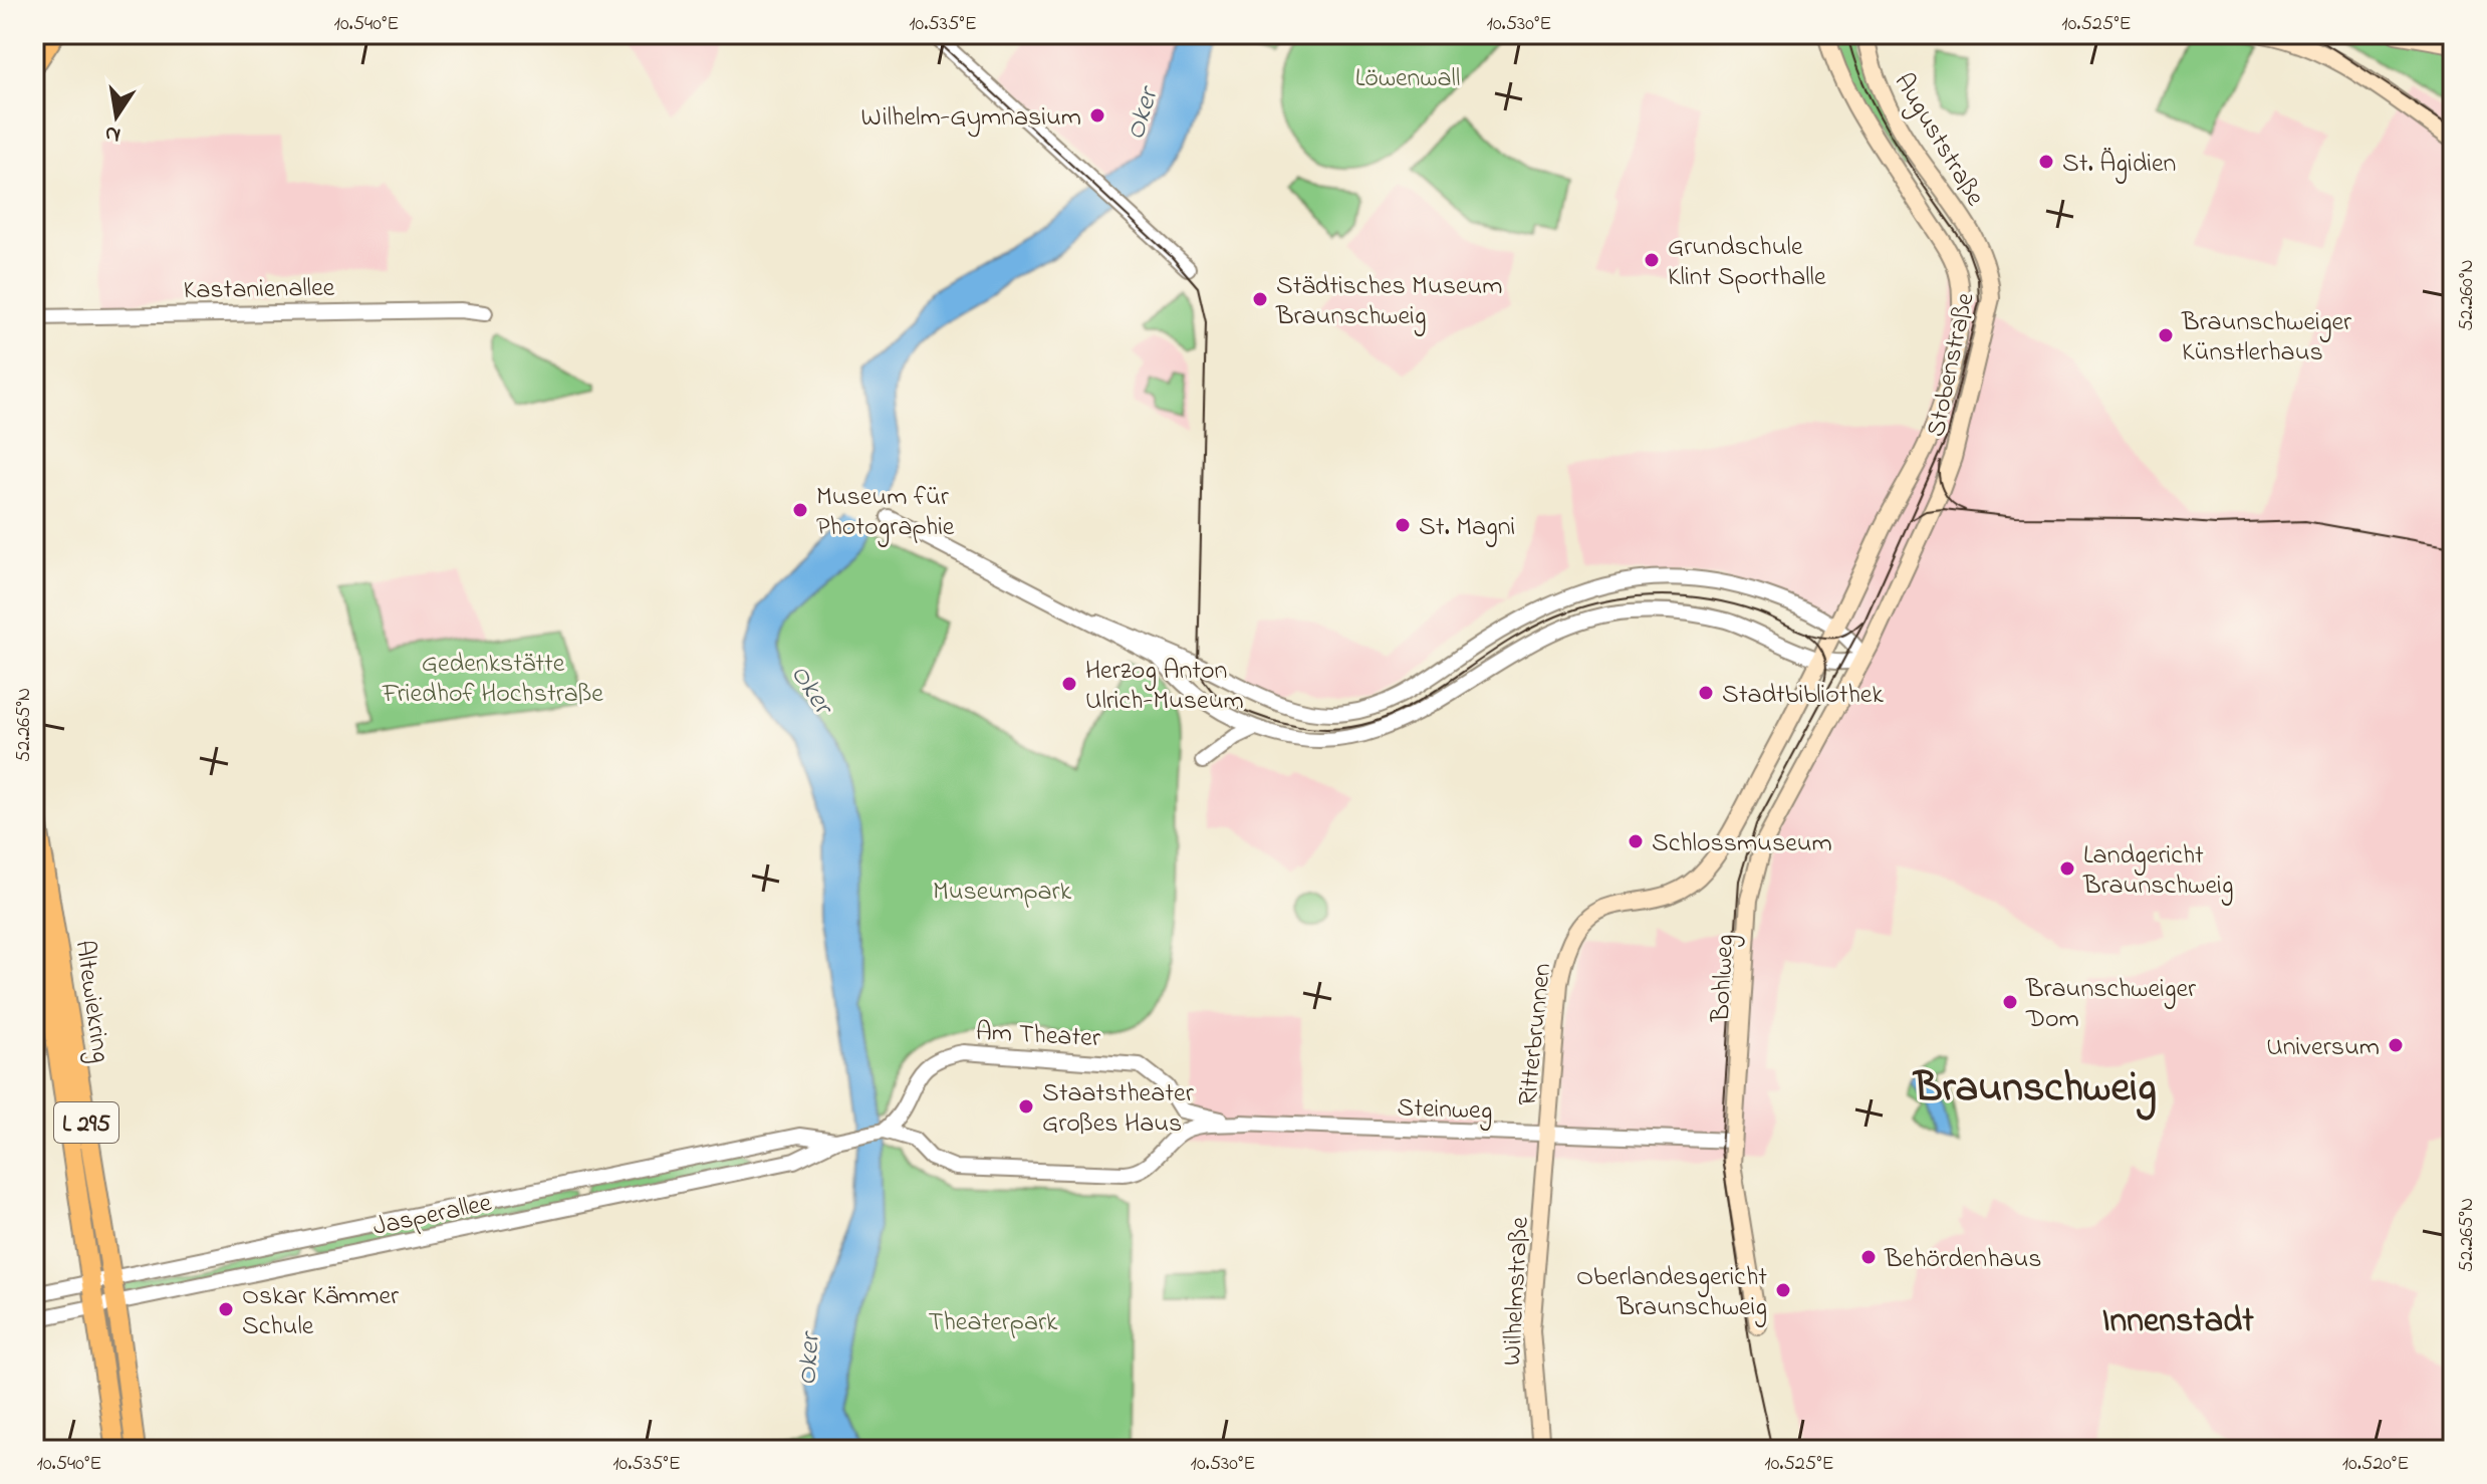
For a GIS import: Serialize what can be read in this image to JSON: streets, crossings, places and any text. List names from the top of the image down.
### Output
{
  "streets": {
    "main road": [
      "Auguststraße",
      "Stobenstraße",
      "Bohlweg",
      "Altewiekring",
      "Ritterbrunnen",
      "L 295",
      "Wilhelmstraße"
    ],
    "street": [
      "Kastanienallee",
      "Am Theater",
      "Steinweg",
      "Jasperallee"
    ]
  },
  "crossings": [
    ["Auguststraße", "Stobenstraße"],
    ["Stobenstraße", "Bohlweg"],
    ["Bohlweg", "Steinweg"],
    ["Altewiekring", "L 295"],
    ["Altewiekring", "Jasperallee"],
    ["Am Theater", "Steinweg"],
    ["Am Theater", "Jasperallee"],
    ["Ritterbrunnen", "Steinweg"],
    ["Ritterbrunnen", "Wilhelmstraße"],
    ["Steinweg", "Jasperallee"],
    ["Steinweg", "Wilhelmstraße"],
    ["L 295", "Jasperallee"]
  ],
  "districts": ["Braunschweig", "Innenstadt"],
  "water": ["Oker"],
  "parks": [
    "Löwenwall",
    "Gedenkstätte Friedhof Hochstraße",
    "Museumpark",
    "Theaterpark"
  ],
  "places": [
    "Wilhelm-Gymnasium",
    "St. Ägidien",
    "Grundschule Klint Sporthalle",
    "Städtisches Museum Braunschweig",
    "Braunschweiger Künstlerhaus",
    "Museum für Photographie",
    "St. Magni",
    "Herzog Anton Ulrich-Museum",
    "Stadtbibliothek",
    "Schlossmuseum",
    "Landgericht Braunschweig",
    "Braunschweiger Dom",
    "Universum",
    "Staatstheater Großes Haus",
    "Behördenhaus",
    "Oberlandesgericht Braunschweig",
    "Oskar Kämmer Schule"
  ],
  "north": "bottom",
  "coordinates": [
    "10.540°E",
    "10.535°E",
    "10.530°E",
    "10.525°E",
    "52.260°N",
    "52.265°N",
    "10.520°E"
  ]
}
